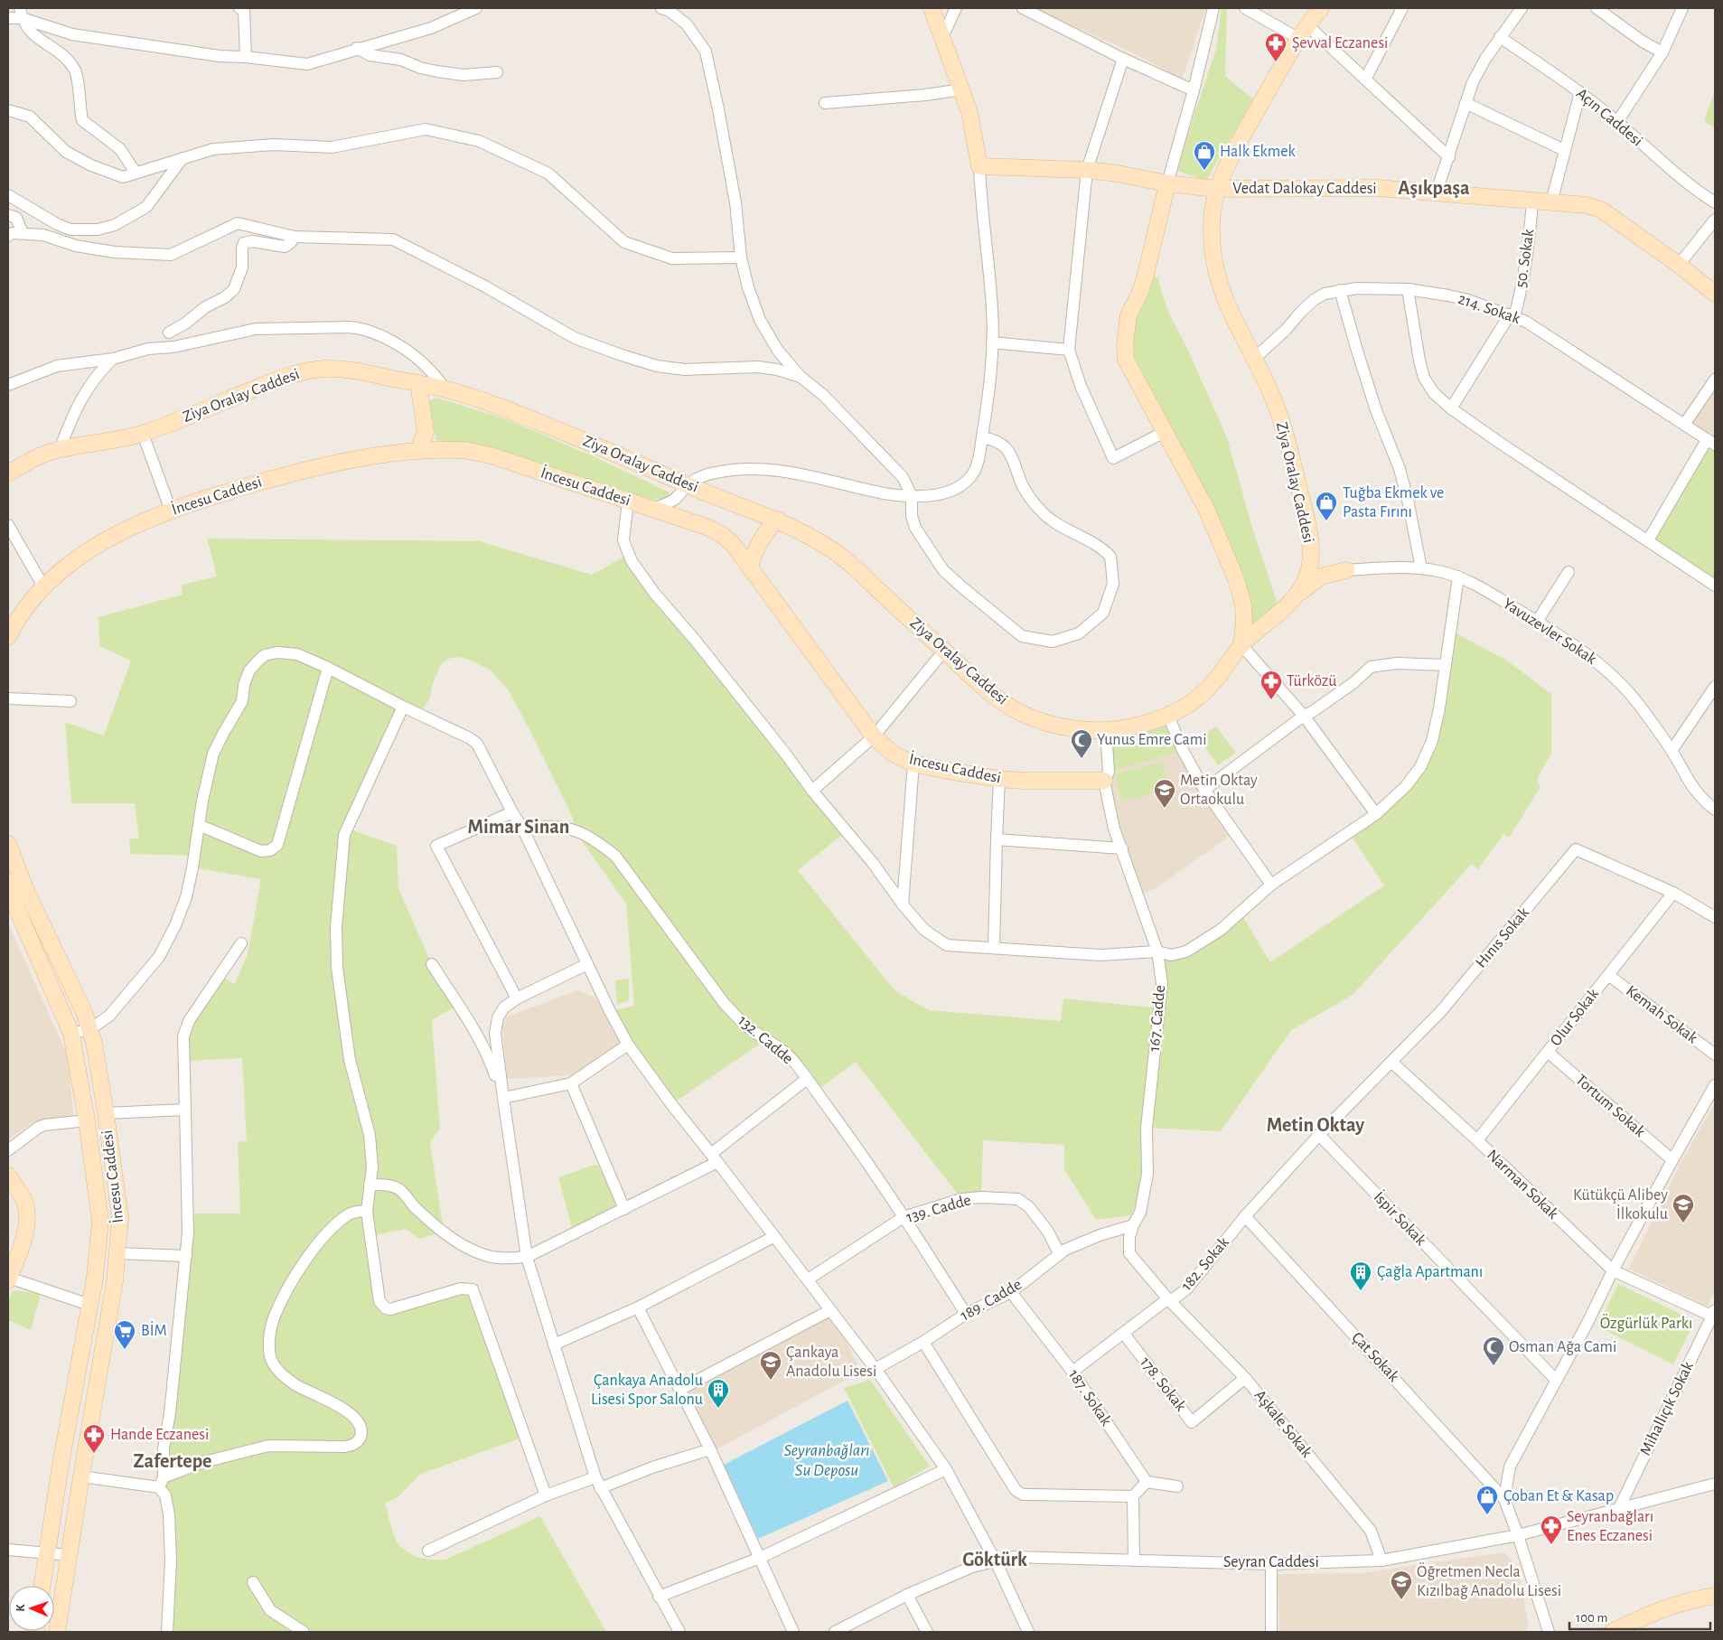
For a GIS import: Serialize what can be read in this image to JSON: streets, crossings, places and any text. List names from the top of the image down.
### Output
{
  "streets": {
    "main road": ["Vedat Dalokay Caddesi", "Ziya Oralay Caddesi", "İncesu Caddesi"],
    "street": [
      "Açın Caddesi",
      "50. Sokak",
      "214. Sokak",
      "Yavuzevler Sokak",
      "Hınıs Sokak",
      "Kemah Sokak",
      "Olur Sokak",
      "167. Cadde",
      "132. Cadde",
      "Tortum Sokak",
      "Narman Sokak",
      "139. Cadde",
      "İspir Sokak",
      "182. Sokak",
      "189. Cadde",
      "Çat Sokak",
      "178. Sokak",
      "187. Sokak",
      "Mihallıçık Sokak",
      "Aşkale Sokak",
      "Seyran Caddesi"
    ]
  },
  "crossings": [
    ["Vedat Dalokay Caddesi", "50. Sokak"],
    ["Vedat Dalokay Caddesi", "Ziya Oralay Caddesi"],
    ["50. Sokak", "214. Sokak"],
    ["214. Sokak", "Ziya Oralay Caddesi"],
    ["Ziya Oralay Caddesi", "167. Cadde"],
    ["İncesu Caddesi", "167. Cadde"],
    ["Hınıs Sokak", "Olur Sokak"],
    ["Hınıs Sokak", "Narman Sokak"],
    ["Hınıs Sokak", "İspir Sokak"],
    ["Hınıs Sokak", "182. Sokak"],
    ["Kemah Sokak", "Olur Sokak"],
    ["Olur Sokak", "Tortum Sokak"],
    ["Olur Sokak", "Narman Sokak"],
    ["167. Cadde", "182. Sokak"],
    ["167. Cadde", "189. Cadde"],
    ["167. Cadde", "Aşkale Sokak"],
    ["132. Cadde", "139. Cadde"],
    ["132. Cadde", "189. Cadde"],
    ["Narman Sokak", "Mihallıçık Sokak"],
    ["139. Cadde", "189. Cadde"],
    ["İspir Sokak", "182. Sokak"],
    ["182. Sokak", "Çat Sokak"],
    ["182. Sokak", "178. Sokak"],
    ["182. Sokak", "187. Sokak"],
    ["182. Sokak", "Aşkale Sokak"],
    ["189. Cadde", "187. Sokak"],
    ["178. Sokak", "Aşkale Sokak"],
    ["Mihallıçık Sokak", "Seyran Caddesi"],
    ["Aşkale Sokak", "Seyran Caddesi"]
  ],
  "districts": [
    "Aşıkpaşa",
    "Mimar Sinan",
    "Metin Oktay",
    "Zafertepe",
    "Göktürk"
  ],
  "water": ["Seyranbağları Su Deposu"],
  "parks": ["Özgürlük Parkı"],
  "places": {
    "pharmacy": [
      "Şevval Eczanesi",
      "Türközü",
      "Hande Eczanesi",
      "Seyranbağları Enes Eczanesi"
    ],
    "shop": ["Halk Ekmek", "Tuğba Ekmek ve Pasta Fırını", "Çoban Et & Kasap"],
    "mosque": ["Yunus Emre Cami", "Osman Ağa Cami"],
    "school or university": [
      "Metin Oktay Ortaokulu",
      "Kütükçü Alibey İlkokulu",
      "Çankaya Anadolu Lisesi",
      "Öğretmen Necla Kızılbağ Anadolu Lisesi"
    ],
    "building": ["Çağla Apartmanı", "Çankaya Anadolu Lisesi Spor Salonu"],
    "supermarket": ["BİM"]
  },
  "scale_bar": "100 m",
  "north": "left"
}
